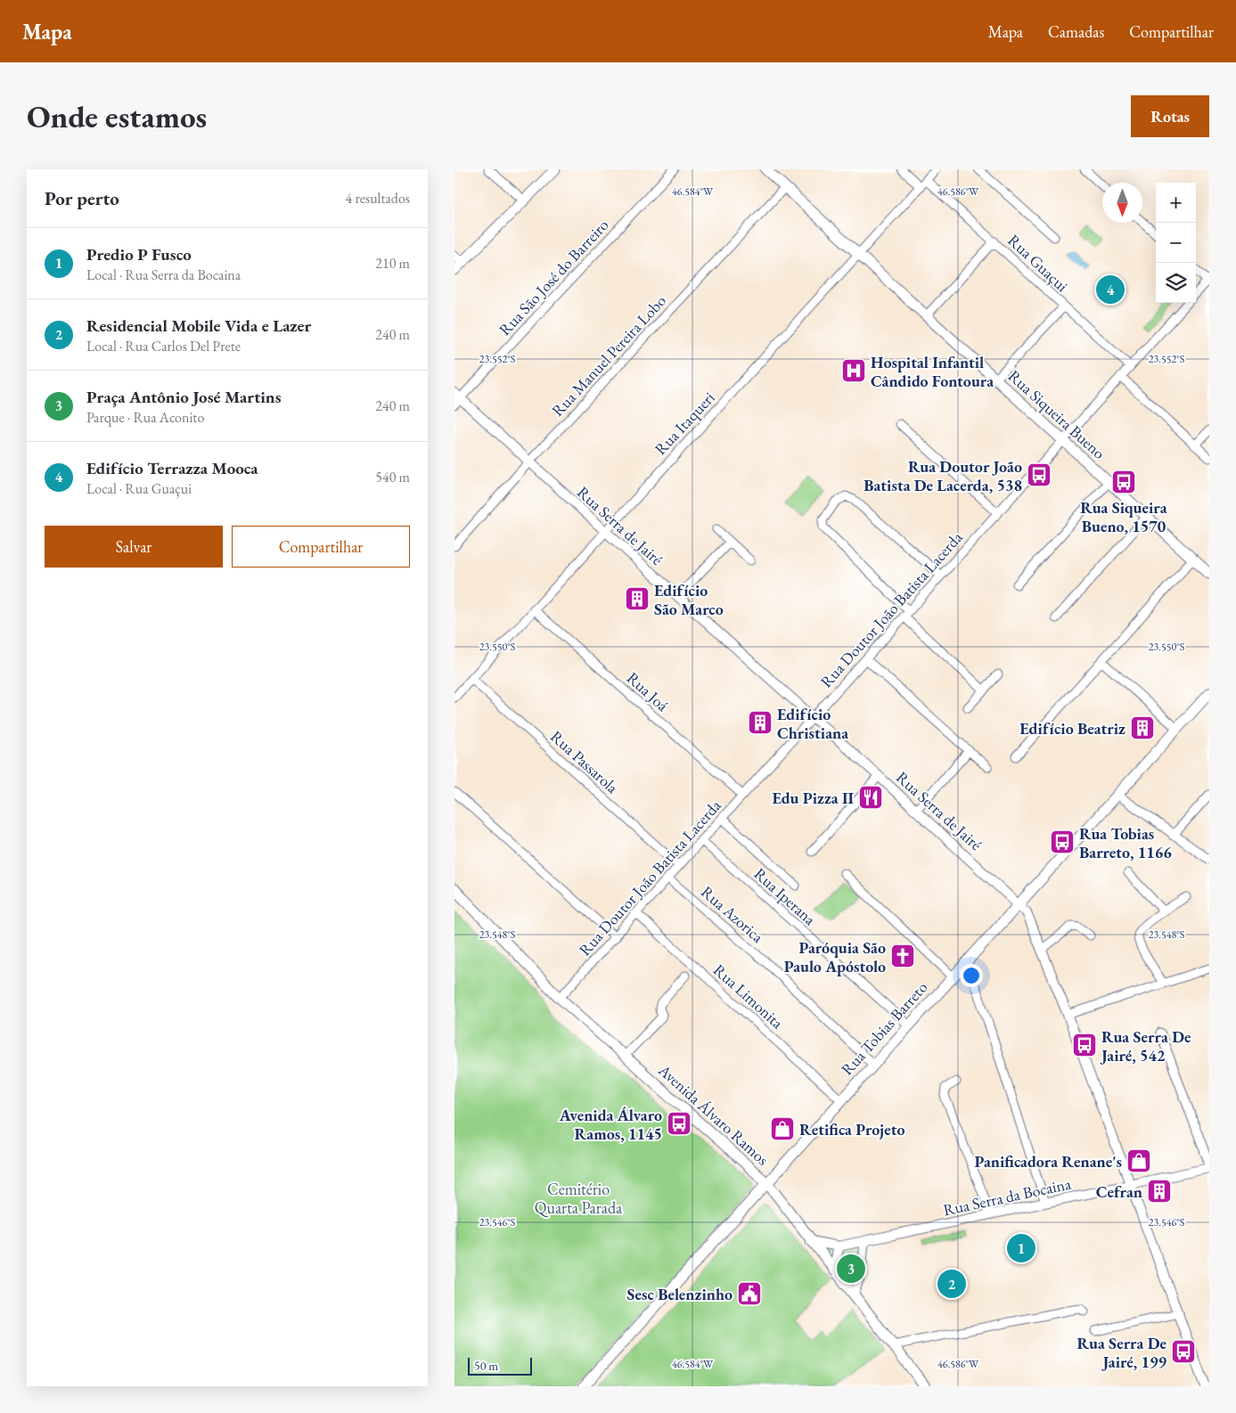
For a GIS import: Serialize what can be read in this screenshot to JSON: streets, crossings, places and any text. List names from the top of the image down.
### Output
{
  "streets": {
    "main road": ["Rua Siqueira Bueno", "Rua Tobias Barreto", "Avenida Álvaro Ramos"],
    "street": [
      "Rua Guaçui",
      "Rua São José do Barreiro",
      "Rua Manuel Pereira Lobo",
      "Rua Itaqueri",
      "Rua Serra de Jairé",
      "Rua Doutor João Batista Lacerda",
      "Rua Joá",
      "Rua Passarola",
      "Rua Iperana",
      "Rua Azorica",
      "Rua Limonita",
      "Rua Serra da Bocaina"
    ]
  },
  "crossings": [
    ["Rua Guaçui", "Rua Itaqueri"],
    ["Rua Guaçui", "Rua Doutor João Batista Lacerda"],
    ["Rua São José do Barreiro", "Rua Serra de Jairé"],
    ["Rua Manuel Pereira Lobo", "Rua Siqueira Bueno"],
    ["Rua Manuel Pereira Lobo", "Rua Serra de Jairé"],
    ["Rua Siqueira Bueno", "Rua Itaqueri"],
    ["Rua Siqueira Bueno", "Rua Doutor João Batista Lacerda"],
    ["Rua Itaqueri", "Rua Serra de Jairé"],
    ["Rua Itaqueri", "Rua Joá"],
    ["Rua Itaqueri", "Rua Passarola"],
    ["Rua Serra de Jairé", "Rua Doutor João Batista Lacerda"],
    ["Rua Serra de Jairé", "Rua Tobias Barreto"],
    ["Rua Serra de Jairé", "Rua Serra da Bocaina"],
    ["Rua Doutor João Batista Lacerda", "Rua Joá"],
    ["Rua Doutor João Batista Lacerda", "Rua Passarola"],
    ["Rua Doutor João Batista Lacerda", "Rua Iperana"],
    ["Rua Doutor João Batista Lacerda", "Rua Azorica"],
    ["Rua Doutor João Batista Lacerda", "Rua Limonita"],
    ["Rua Doutor João Batista Lacerda", "Avenida Álvaro Ramos"],
    ["Rua Iperana", "Rua Tobias Barreto"],
    ["Rua Azorica", "Rua Tobias Barreto"],
    ["Rua Limonita", "Rua Tobias Barreto"],
    ["Rua Tobias Barreto", "Avenida Álvaro Ramos"],
    ["Avenida Álvaro Ramos", "Rua Serra da Bocaina"]
  ],
  "parks": ["Cemitério Quarta Parada"],
  "places": {
    "hospital": ["Hospital Infantil Cândido Fontoura"],
    "bus stop": [
      "Rua Doutor João Batista De Lacerda, 538",
      "Rua Siqueira Bueno, 1570",
      "Rua Tobias Barreto, 1166",
      "Rua Serra De Jairé, 542",
      "Avenida Álvaro Ramos, 1145",
      "Rua Serra De Jairé, 199"
    ],
    "building": [
      "Edifício São Marco",
      "Edifício Christiana",
      "Edifício Beatriz",
      "Cefran"
    ],
    "restaurant": ["Edu Pizza II"],
    "church": ["Paróquia São Paulo Apóstolo"],
    "shop": ["Retifica Projeto", "Panificadora Renane's"],
    "public building": ["Sesc Belenzinho"]
  },
  "scale_bar": "50 m",
  "north": "bottom",
  "page": {
    "header": "Mapa",
    "nav": ["Mapa", "Camadas", "Compartilhar"],
    "buttons": [
      "Rotas",
      ["Salvar", "Compartilhar"]
    ],
    "title": "Onde estamos",
    "heading": ["Por perto", "4 resultados"],
    "map_buttons": ["+", "−"],
    "list": [
      {
        "mark": "1",
        "name": "Predio P Fusco",
        "note": "Local · Rua Serra da Bocaina",
        "value": "210 m"
      },
      {
        "mark": "2",
        "name": "Residencial Mobile Vida e Lazer",
        "note": "Local · Rua Carlos Del Prete",
        "value": "240 m"
      },
      {
        "mark": "3",
        "name": "Praça Antônio José Martins",
        "note": "Parque · Rua Aconito",
        "value": "240 m"
      },
      {
        "mark": "4",
        "name": "Edifício Terrazza Mooca",
        "note": "Local · Rua Guaçui",
        "value": "540 m"
      }
    ],
    "pins": [
      "4",
      "1",
      "3",
      "2"
    ],
    "scale": "50 m"
  },
  "coordinates": [
    "46.584°W",
    "46.586°W",
    "23.552°S",
    "23.550°S",
    "23.548°S",
    "23.546°S"
  ]
}
